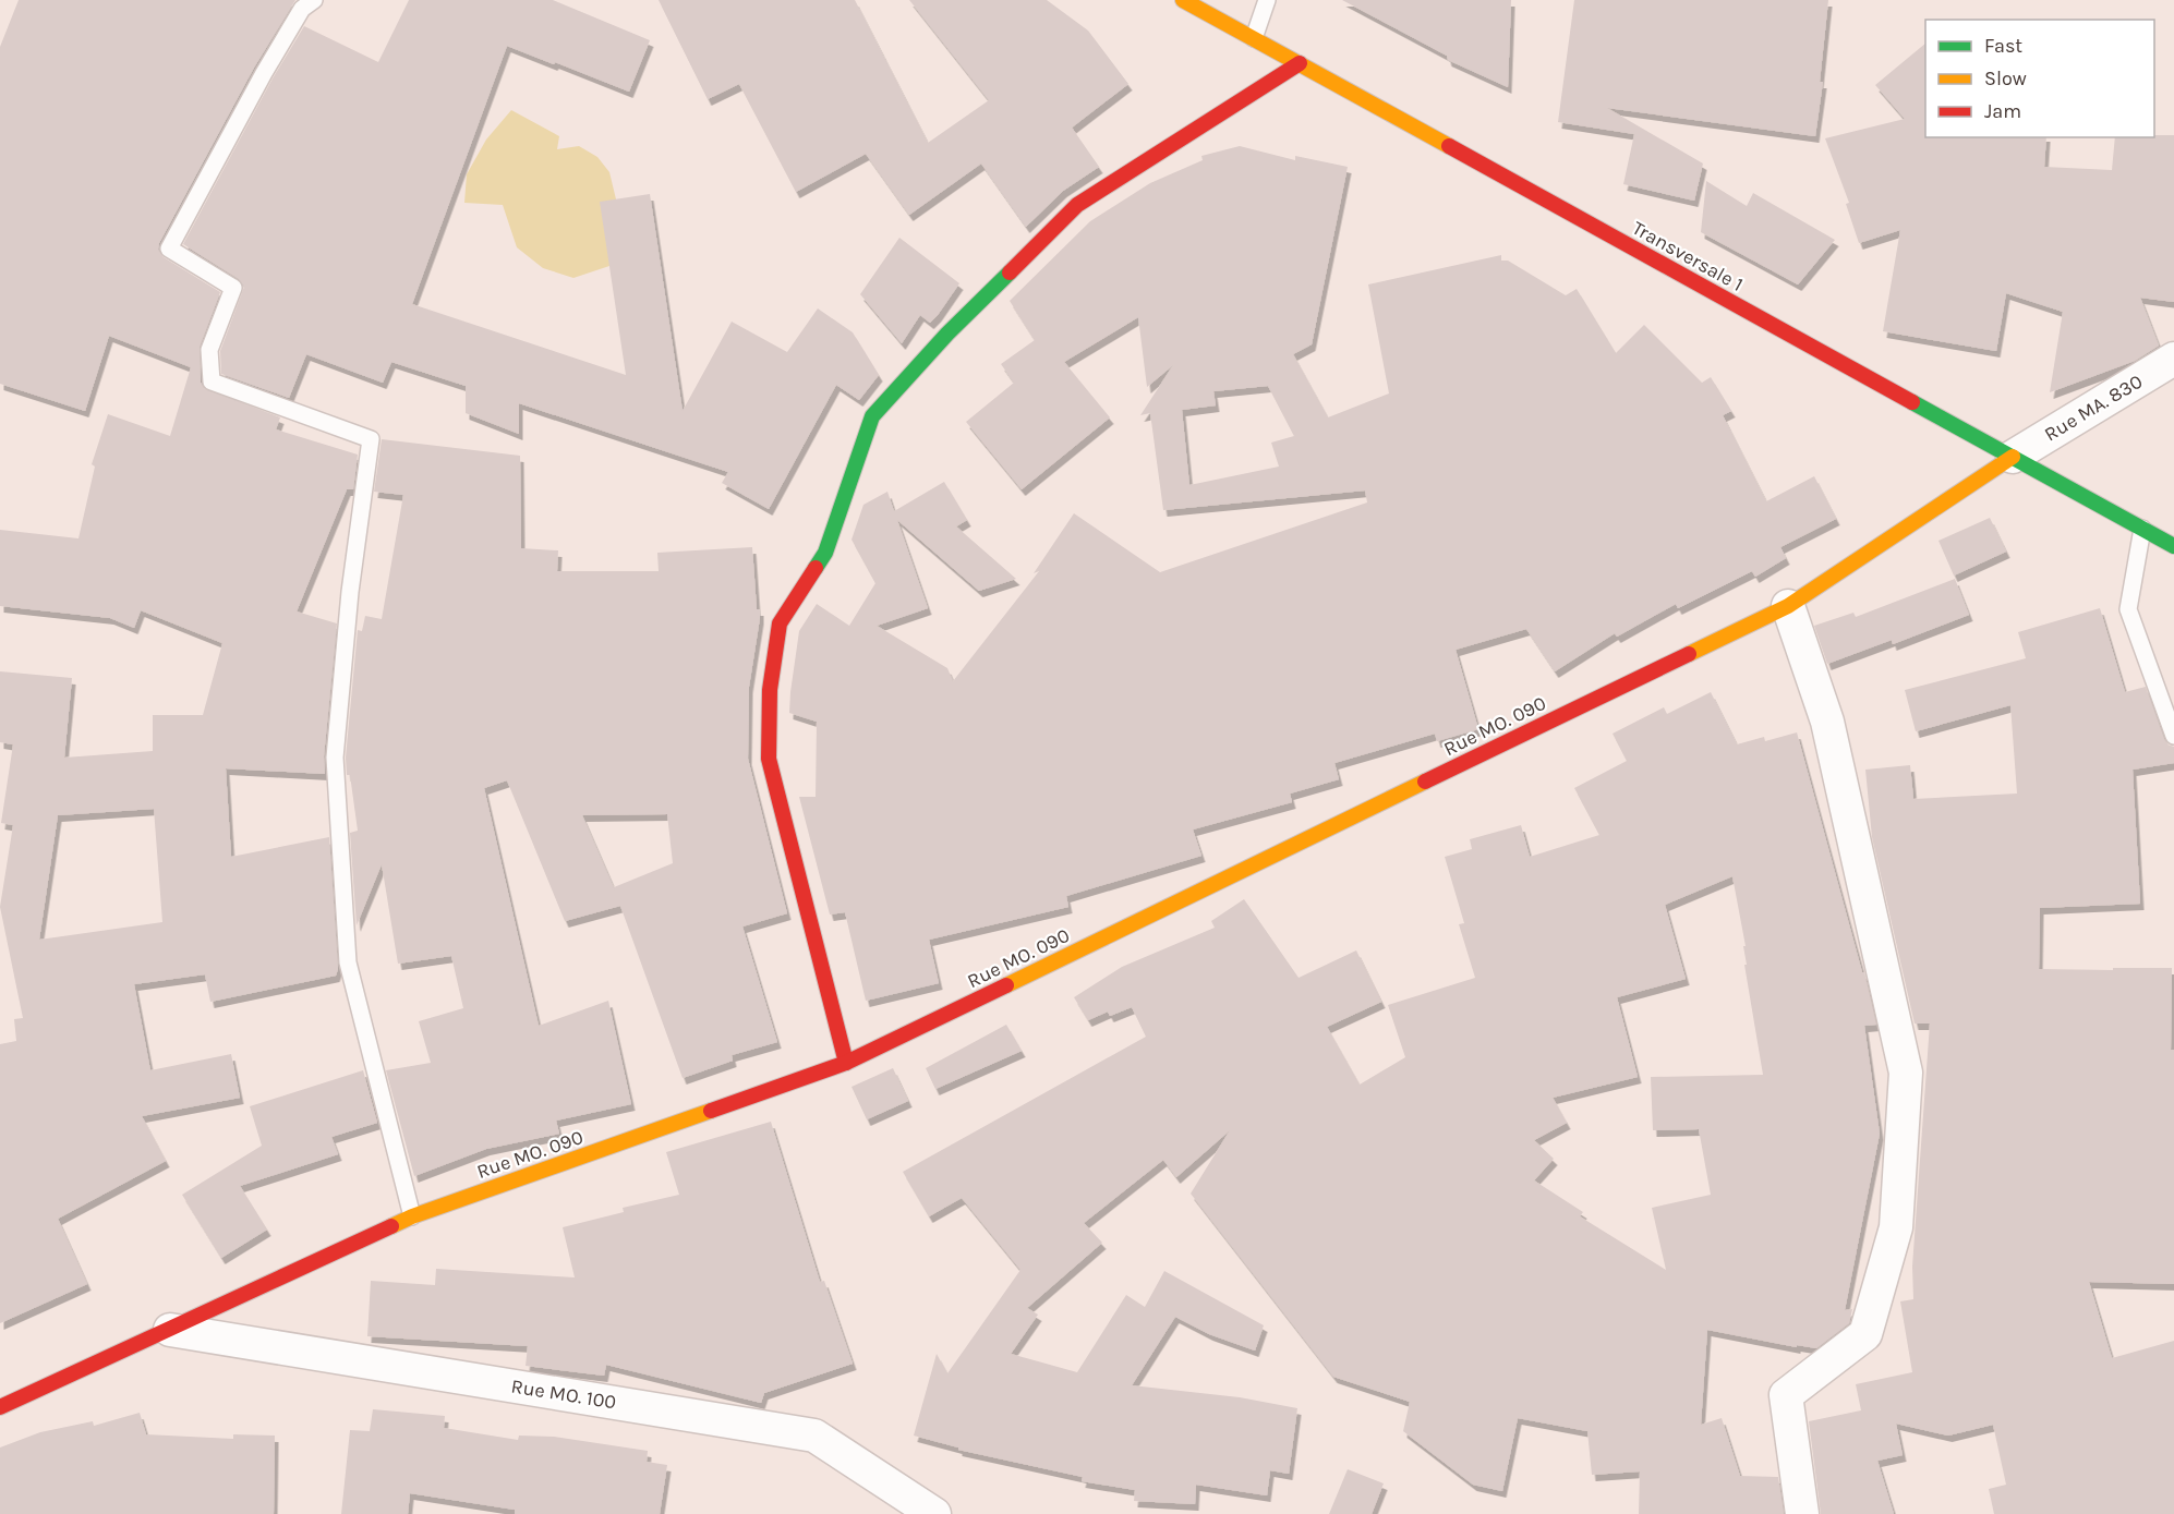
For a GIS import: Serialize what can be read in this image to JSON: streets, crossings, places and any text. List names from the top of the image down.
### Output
{
  "streets": {
    "street": [
      "Transversale 1",
      "Rue MA. 830",
      "Rue MO. 090",
      "Rue MO. 100"
    ]
  },
  "crossings": [
    ["Transversale 1", "Rue MA. 830"],
    ["Transversale 1", "Rue MO. 090"],
    ["Rue MA. 830", "Rue MO. 090"],
    ["Rue MO. 090", "Rue MO. 100"]
  ],
  "legend": ["Fast", "Slow", "Jam"]
}
